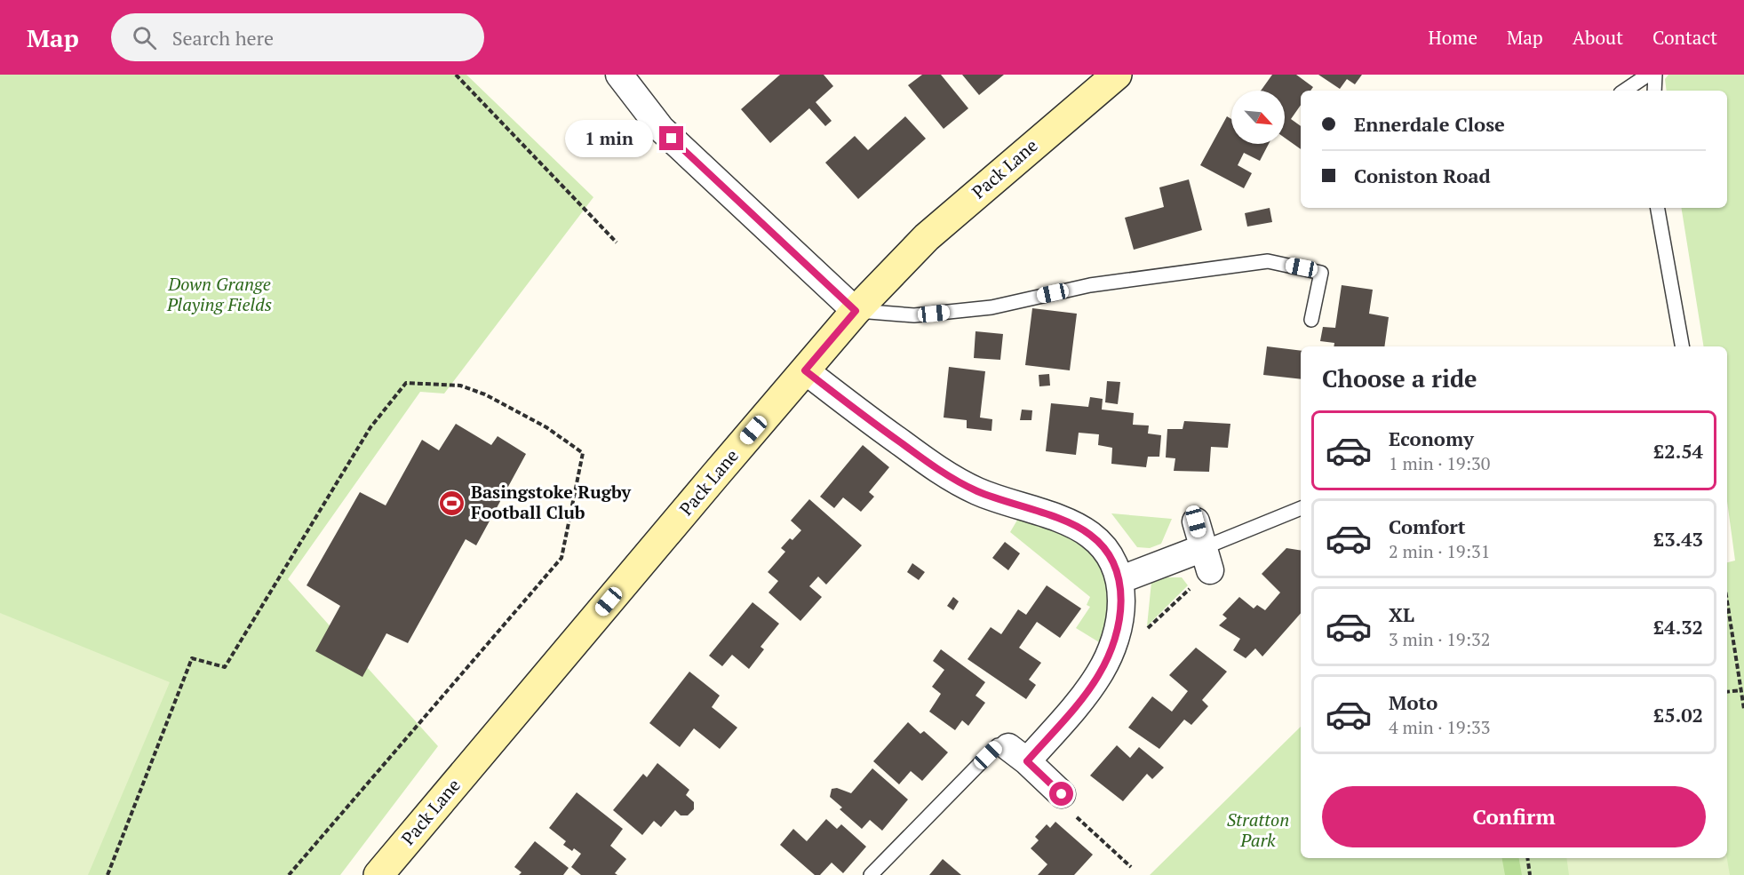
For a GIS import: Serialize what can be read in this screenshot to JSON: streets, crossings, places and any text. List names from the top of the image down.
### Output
{
  "streets": {
    "street": ["Pack Lane"]
  },
  "parks": ["Down Grange Playing Fields", "Stratton Park"],
  "places": {
    "sports": ["Basingstoke Rugby Football Club"]
  },
  "north": "bottom right",
  "page": {
    "header": "Map",
    "search": "Search here",
    "nav": [
      "Home",
      "Map",
      "About",
      "Contact"
    ],
    "banner": ["Ennerdale Close", "Coniston Road"],
    "bubble": "1 min",
    "heading": "Choose a ride",
    "list": [
      {
        "name": "Economy",
        "note": "1 min · 19:30",
        "value": "£2.54"
      },
      {
        "name": "Comfort",
        "note": "2 min · 19:31",
        "value": "£3.43"
      },
      {
        "name": "XL",
        "note": "3 min · 19:32",
        "value": "£4.32"
      },
      {
        "name": "Moto",
        "note": "4 min · 19:33",
        "value": "£5.02"
      }
    ],
    "buttons": "Confirm"
  }
}
